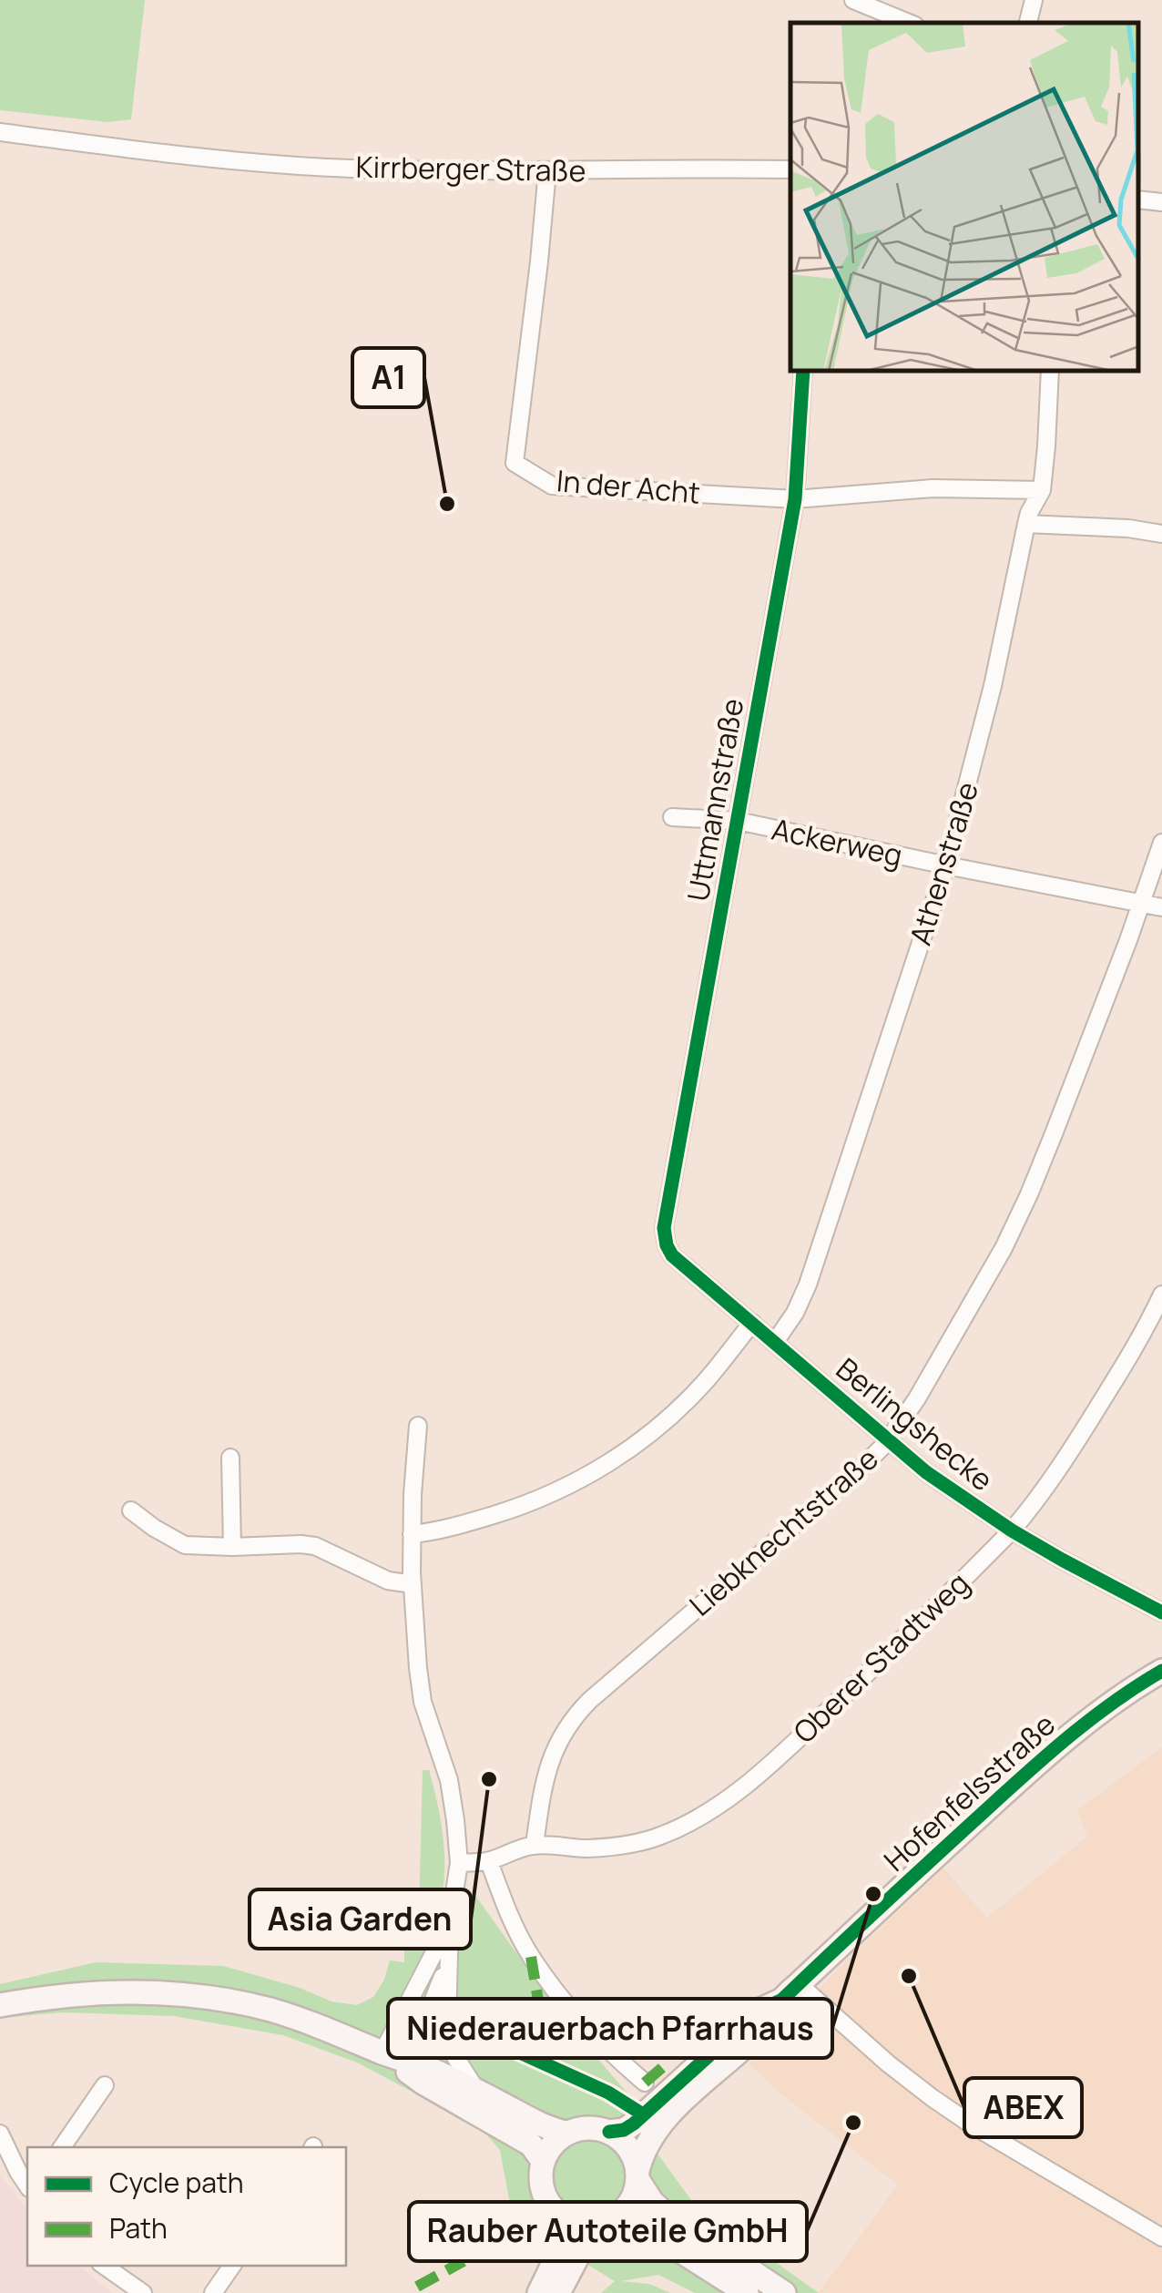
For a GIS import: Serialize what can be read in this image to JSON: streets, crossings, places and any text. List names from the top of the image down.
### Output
{
  "streets": {
    "main road": ["Hofenfelsstraße"],
    "street": [
      "Kirrberger Straße",
      "In der Acht",
      "Uttmannstraße",
      "Ackerweg",
      "Athenstraße",
      "Berlingshecke",
      "Liebknechtstraße",
      "Oberer Stadtweg"
    ]
  },
  "crossings": [
    ["Kirrberger Straße", "In der Acht"],
    ["In der Acht", "Uttmannstraße"],
    ["In der Acht", "Athenstraße"],
    ["Uttmannstraße", "Ackerweg"],
    ["Uttmannstraße", "Berlingshecke"],
    ["Ackerweg", "Athenstraße"],
    ["Ackerweg", "Liebknechtstraße"],
    ["Athenstraße", "Berlingshecke"],
    ["Berlingshecke", "Liebknechtstraße"],
    ["Berlingshecke", "Oberer Stadtweg"],
    ["Liebknechtstraße", "Oberer Stadtweg"]
  ],
  "places": [
    "A1",
    "Asia Garden",
    "Niederauerbach Pfarrhaus",
    "ABEX",
    "Rauber Autoteile GmbH"
  ],
  "legend": ["Cycle path", "Path"]
}
